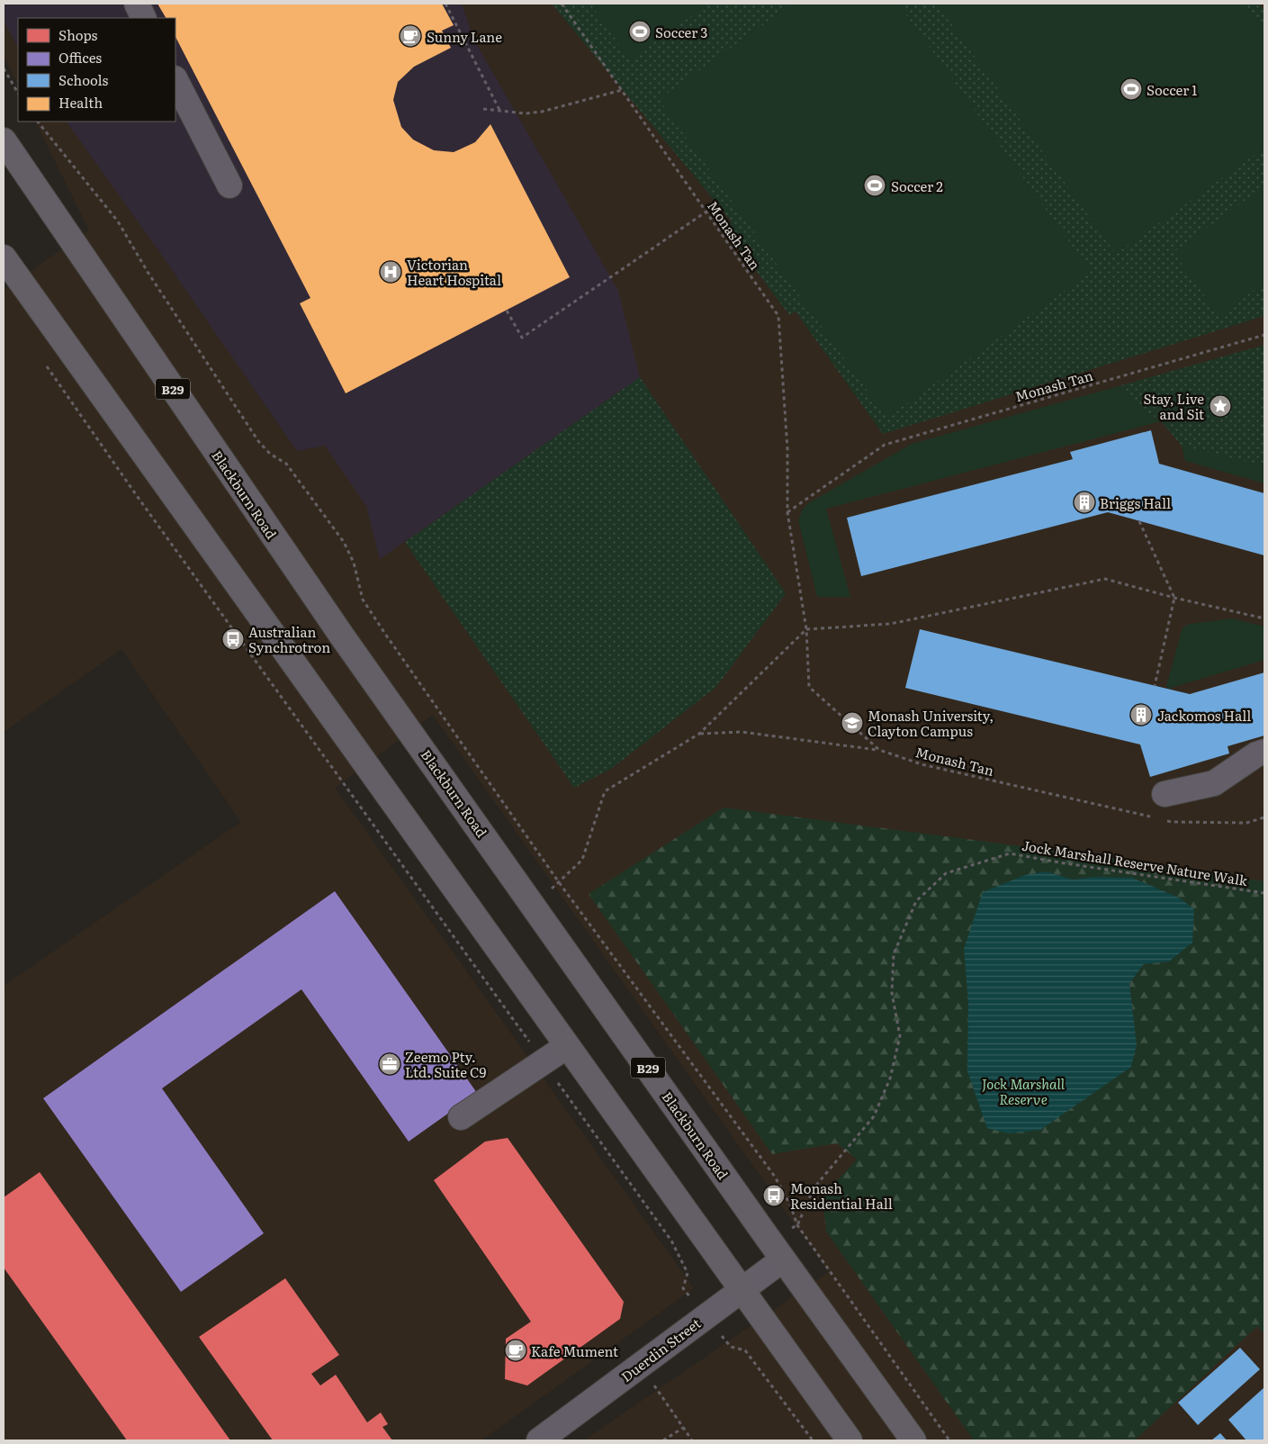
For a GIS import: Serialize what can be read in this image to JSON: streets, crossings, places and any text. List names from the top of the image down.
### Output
{
  "streets": {
    "main road": ["B29", "Blackburn Road"],
    "street": ["Duerdin Street"],
    "path": ["Monash Tan", "Jock Marshall Reserve Nature Walk"]
  },
  "crossings": [
    ["Blackburn Road", "Duerdin Street"]
  ],
  "parks": ["Jock Marshall Reserve"],
  "places": {
    "sports": ["Soccer 3", "Soccer 1", "Soccer 2"],
    "cafe": ["Sunny Lane", "Kafe Mument"],
    "hospital": ["Victorian Heart Hospital"],
    "place": ["Stay, Live and Sit"],
    "building": ["Briggs Hall", "Jackomos Hall"],
    "bus stop": ["Australian Synchrotron", "Monash Residential Hall"],
    "school or university": ["Monash University, Clayton Campus"],
    "office": ["Zeemo Pty. Ltd. Suite C9"]
  },
  "legend": [
    "Shops",
    "Offices",
    "Schools",
    "Health"
  ]
}
